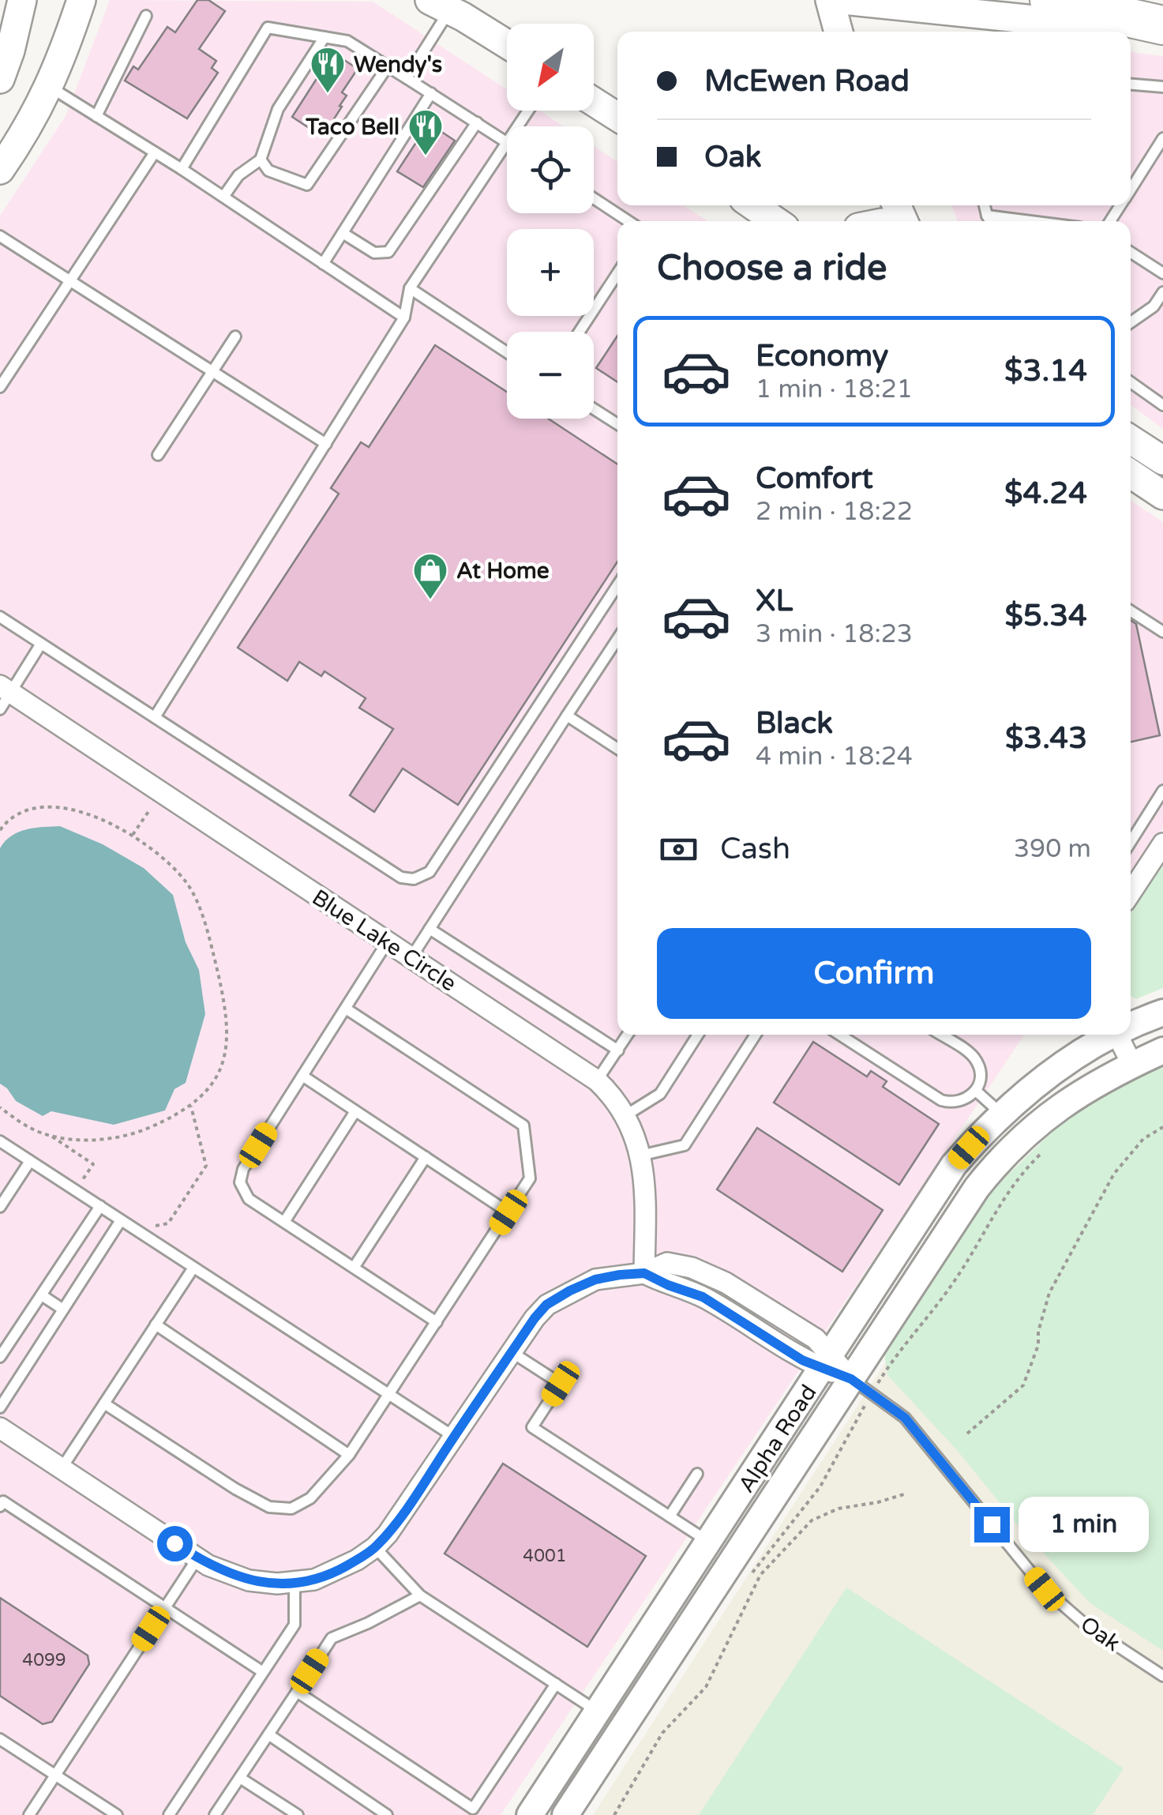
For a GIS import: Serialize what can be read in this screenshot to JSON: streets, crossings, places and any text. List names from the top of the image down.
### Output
{
  "streets": {
    "street": ["Blue Lake Circle", "Alpha Road"],
    "lane": ["Oak"]
  },
  "crossings": [
    ["Alpha Road", "Oak"]
  ],
  "places": {
    "restaurant": ["Wendy's", "Taco Bell"],
    "shop": ["At Home"]
  },
  "house_numbers": ["4001", "4099"],
  "north": "bottom left",
  "page": {
    "map_buttons": ["+", "−"],
    "banner": ["McEwen Road", "Oak"],
    "heading": "Choose a ride",
    "list": [
      {
        "name": "Economy",
        "note": "1 min · 18:21",
        "value": "$3.14"
      },
      {
        "name": "Comfort",
        "note": "2 min · 18:22",
        "value": "$4.24"
      },
      {
        "name": "XL",
        "note": "3 min · 18:23",
        "value": "$5.34"
      },
      {
        "name": "Black",
        "note": "4 min · 18:24",
        "value": "$3.43"
      }
    ],
    "pay": ["Cash", "390 m"],
    "buttons": "Confirm",
    "bubble": "1 min"
  }
}
